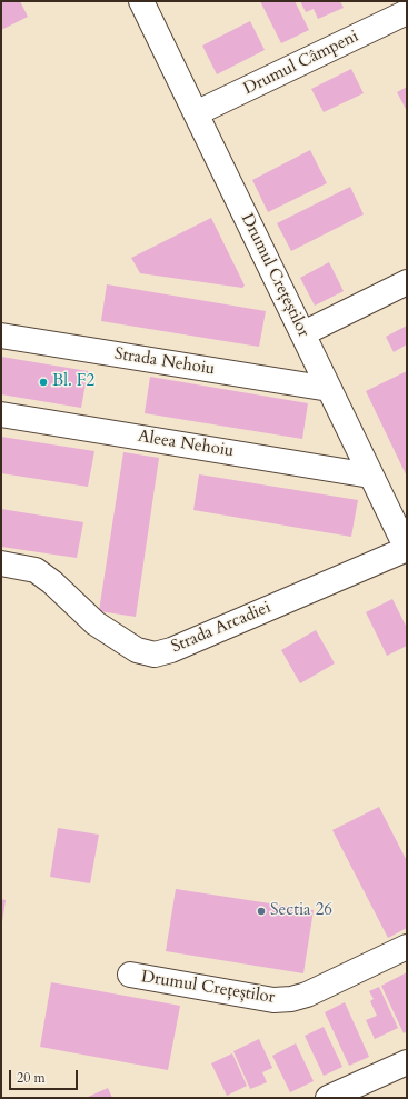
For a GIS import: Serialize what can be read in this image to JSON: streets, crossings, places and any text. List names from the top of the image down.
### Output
{
  "streets": {
    "street": [
      "Drumul Câmpeni",
      "Drumul Crețeștilor",
      "Strada Nehoiu",
      "Aleea Nehoiu",
      "Strada Arcadiei"
    ]
  },
  "crossings": [
    ["Drumul Câmpeni", "Drumul Crețeștilor"],
    ["Drumul Crețeștilor", "Strada Nehoiu"],
    ["Drumul Crețeștilor", "Aleea Nehoiu"],
    ["Drumul Crețeștilor", "Strada Arcadiei"]
  ],
  "places": ["Bl. F2", "Sectia 26"],
  "scale_bar": "20 m"
}
